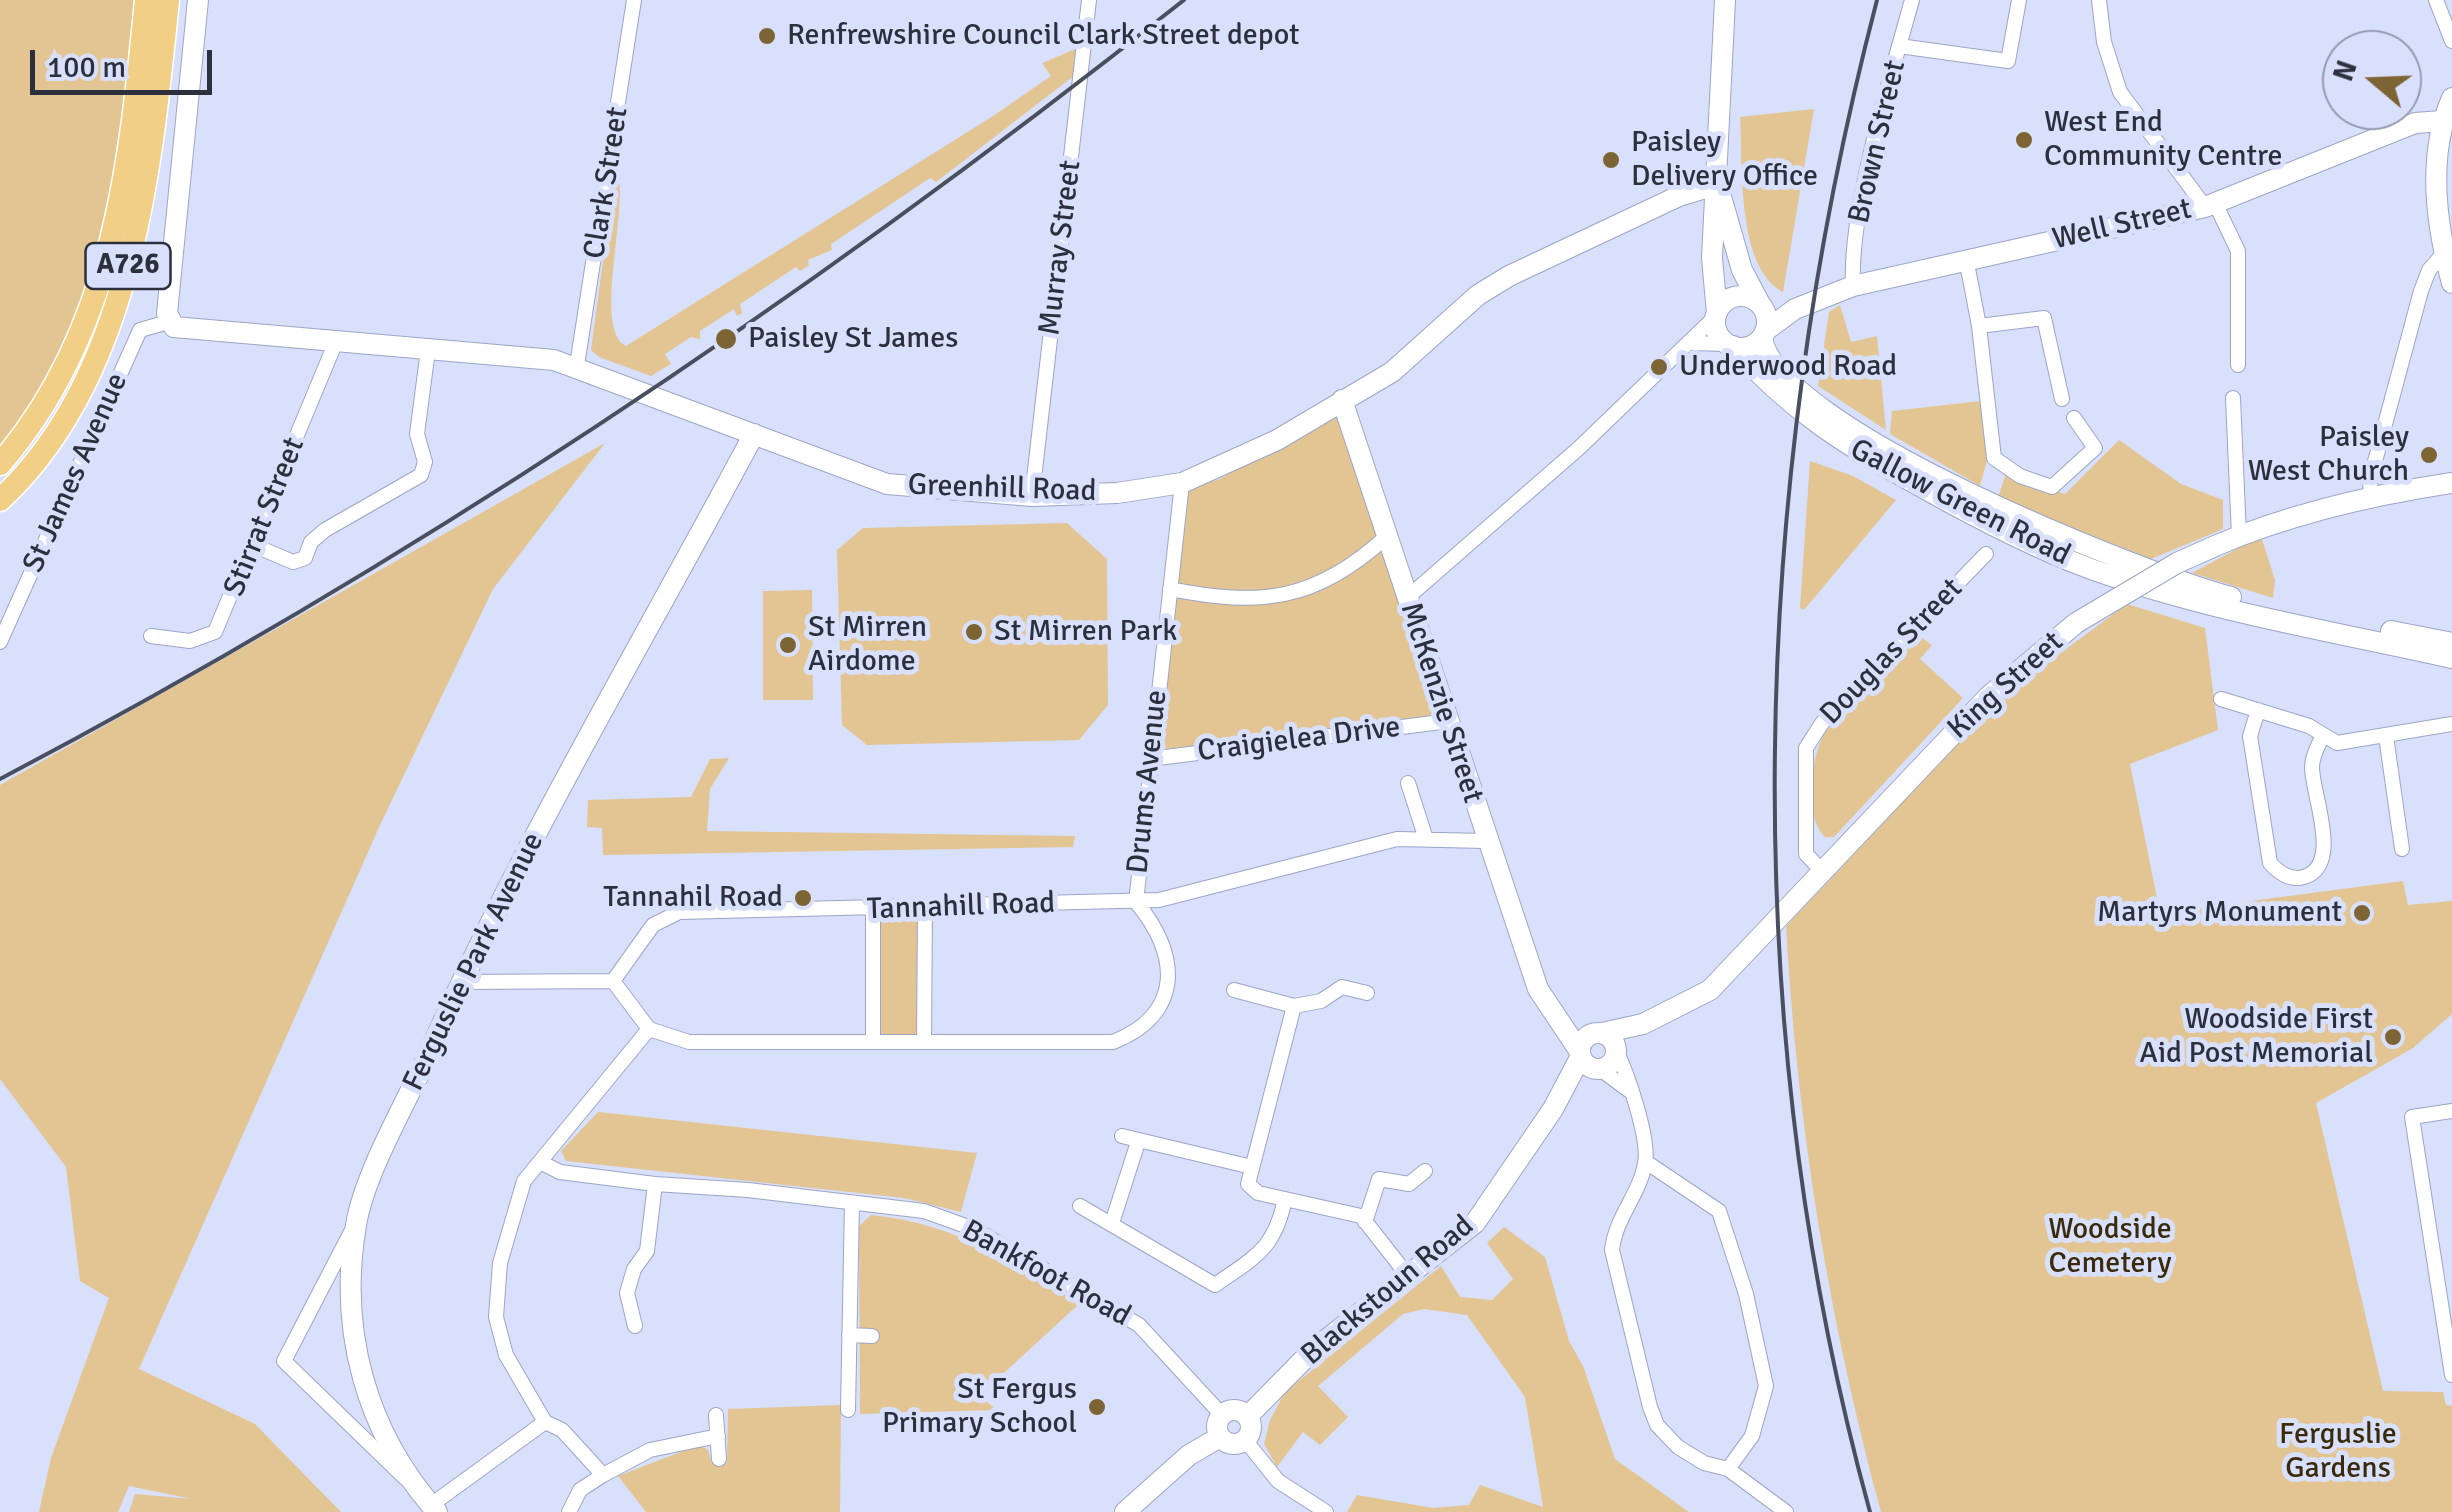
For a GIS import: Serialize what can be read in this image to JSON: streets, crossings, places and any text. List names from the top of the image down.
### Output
{
  "streets": {
    "main road": ["A726"],
    "street": [
      "Brown Street",
      "Clark Street",
      "Well Street",
      "Murray Street",
      "St James Avenue",
      "Greenhill Road",
      "Gallow Green Road",
      "Stirrat Street",
      "Douglas Street",
      "King Street",
      "McKenzie Street",
      "Craigielea Drive",
      "Drums Avenue",
      "Tannahill Road",
      "Ferguslie Park Avenue",
      "Bankfoot Road",
      "Blackstoun Road"
    ]
  },
  "crossings": [
    ["Brown Street", "Well Street"],
    ["Clark Street", "Greenhill Road"],
    ["Well Street", "Gallow Green Road"],
    ["Murray Street", "Greenhill Road"],
    ["St James Avenue", "Greenhill Road"],
    ["Greenhill Road", "Stirrat Street"],
    ["Greenhill Road", "McKenzie Street"],
    ["Greenhill Road", "Drums Avenue"],
    ["Greenhill Road", "Ferguslie Park Avenue"],
    ["Douglas Street", "King Street"],
    ["McKenzie Street", "Craigielea Drive"],
    ["McKenzie Street", "Tannahill Road"],
    ["McKenzie Street", "Blackstoun Road"],
    ["Craigielea Drive", "Drums Avenue"],
    ["Drums Avenue", "Tannahill Road"],
    ["Bankfoot Road", "Blackstoun Road"]
  ],
  "parks": ["Woodside Cemetery", "Ferguslie Gardens"],
  "places": [
    "Renfrewshire Council Clark Street depot",
    "West End Community Centre",
    "Paisley Delivery Office",
    "Paisley St James",
    "Underwood Road",
    "Paisley West Church",
    "St Mirren Park",
    "St Mirren Airdome",
    "Tannahil Road",
    "Martyrs Monument",
    "Woodside First Aid Post Memorial",
    "St Fergus Primary School"
  ],
  "scale_bar": "100 m",
  "north": "left"
}
